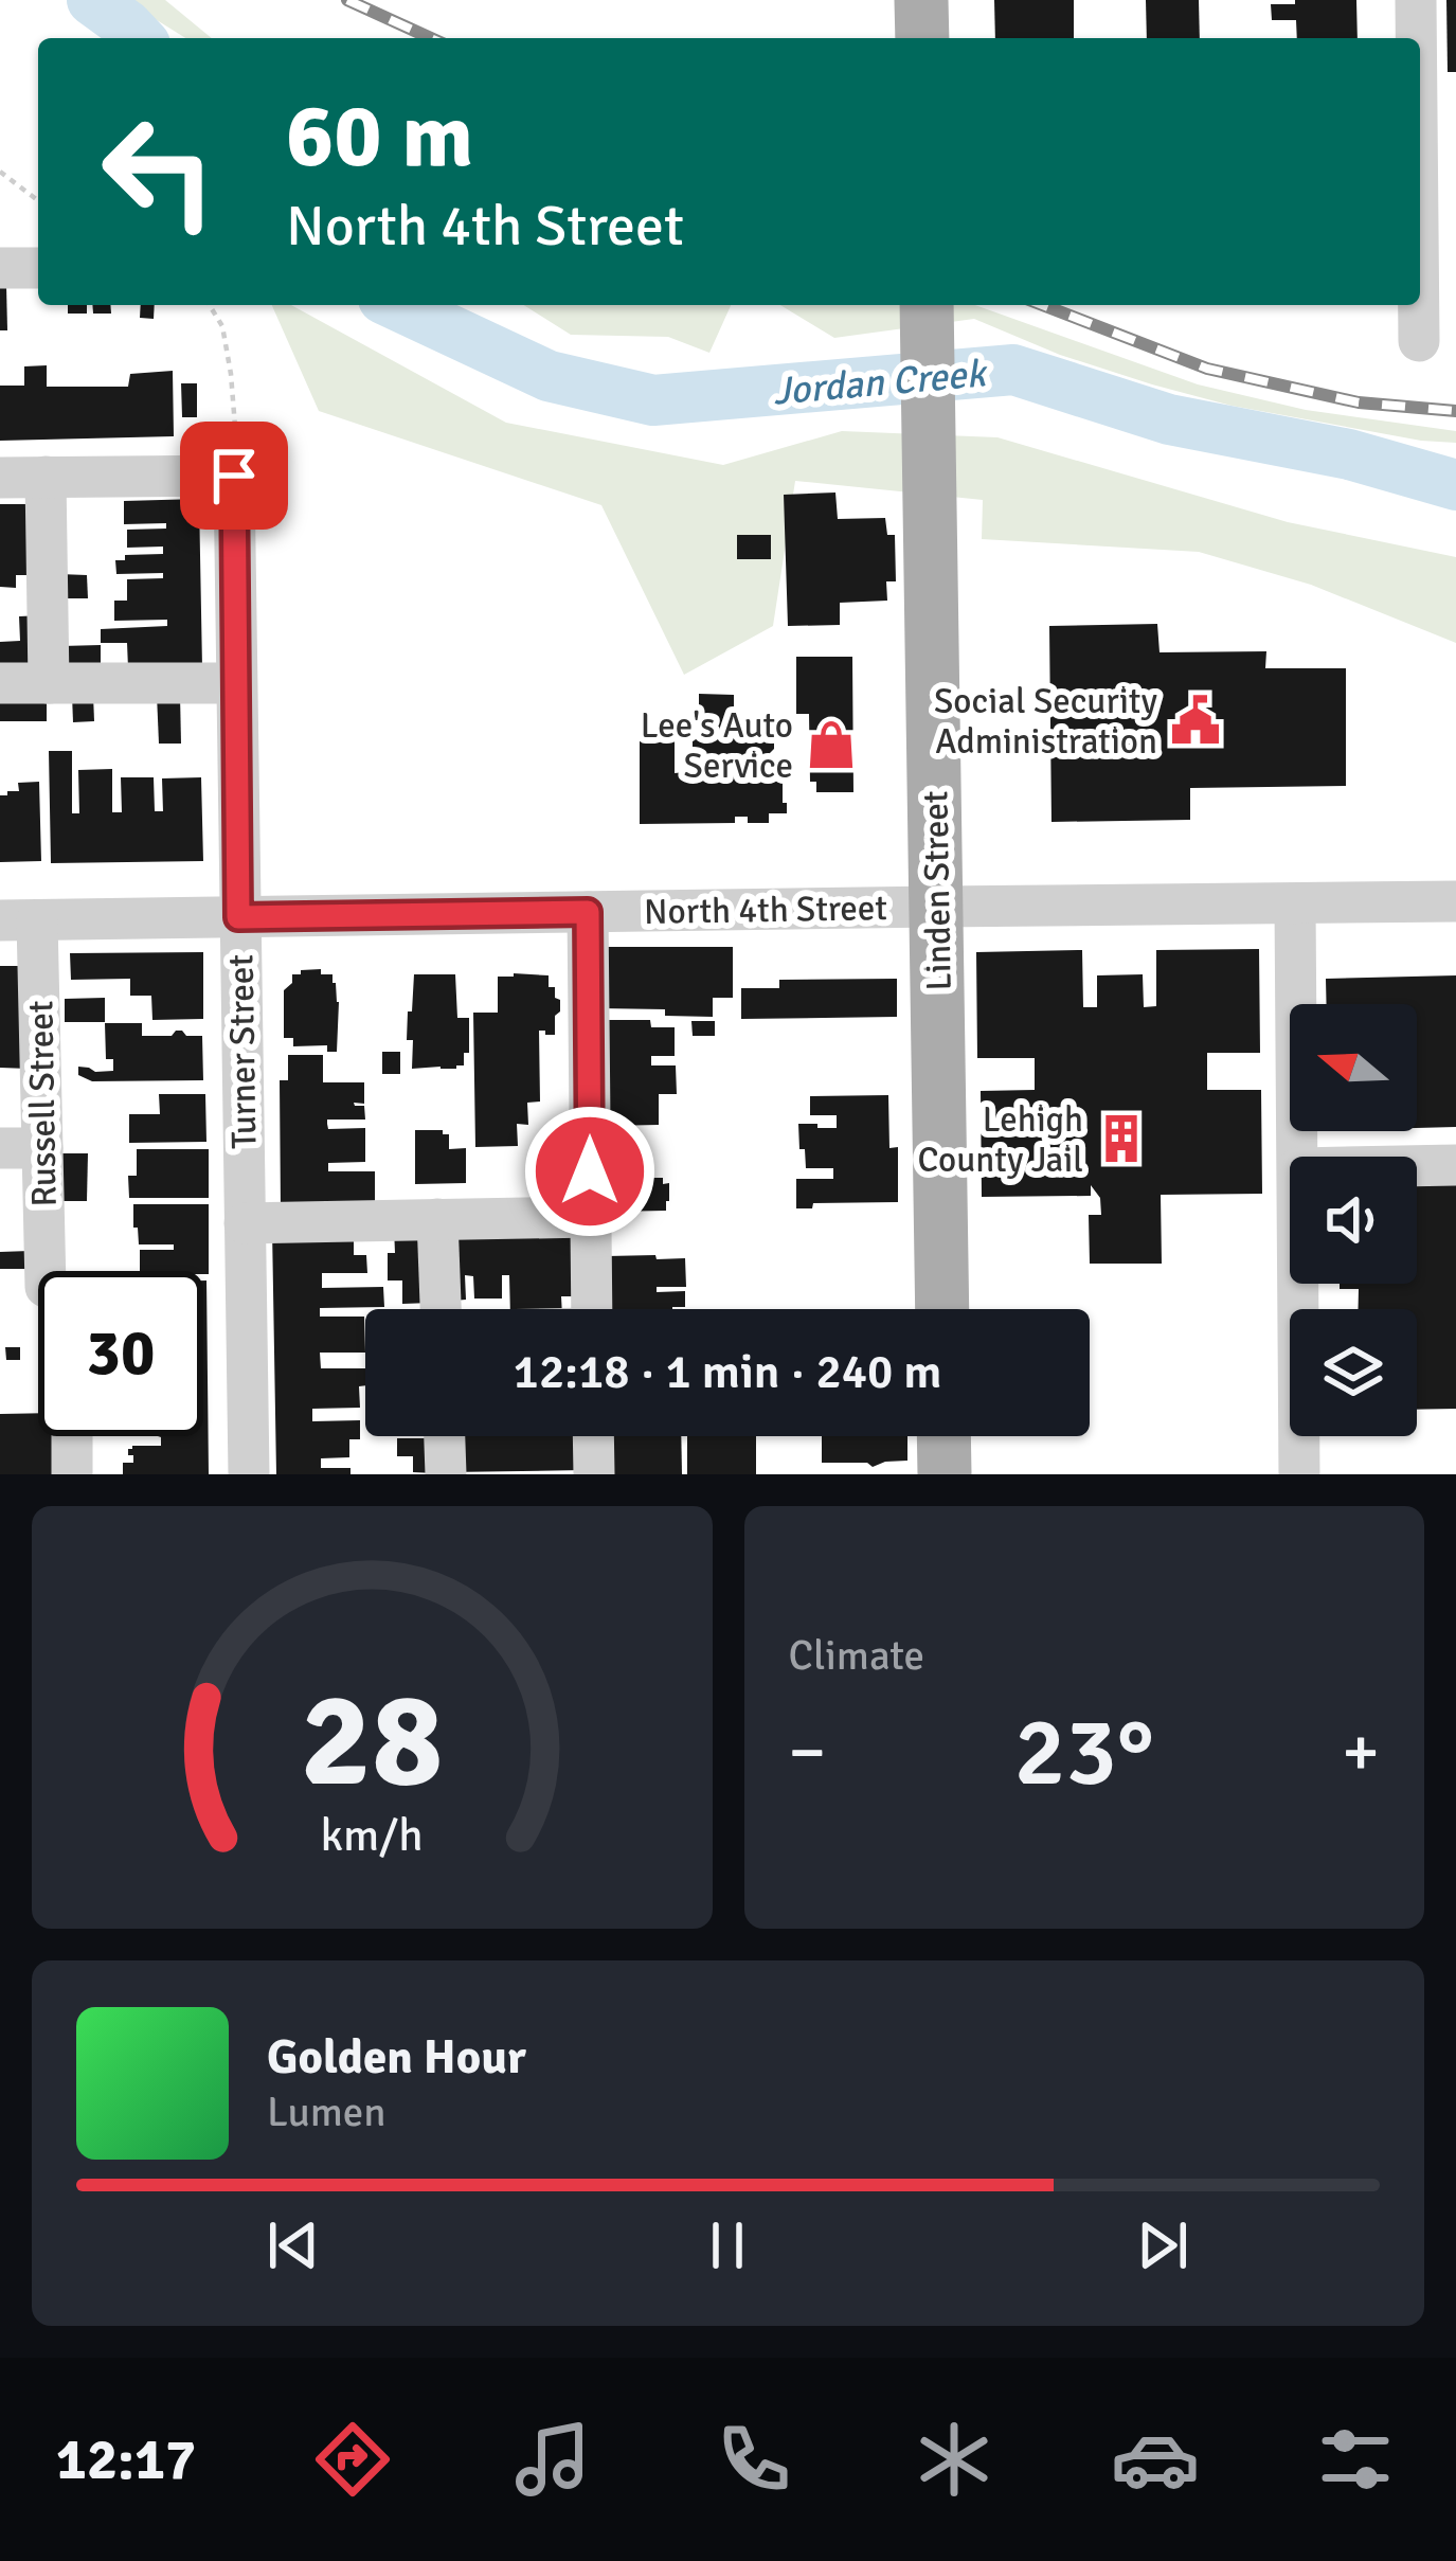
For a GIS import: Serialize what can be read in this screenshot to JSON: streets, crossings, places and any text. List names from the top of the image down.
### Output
{
  "streets": {
    "main road": ["Linden Street"],
    "street": ["North 4th Street", "Turner Street", "Russell Street"]
  },
  "crossings": [
    ["Linden Street", "North 4th Street"],
    ["North 4th Street", "Turner Street"],
    ["North 4th Street", "Russell Street"]
  ],
  "water": ["Jordan Creek"],
  "places": {
    "public building": ["Social Security Administration"],
    "shop": ["Lee's Auto Service"],
    "building": ["Lehigh County Jail"]
  },
  "north": "left",
  "page": {
    "turn": ["60 m", "North 4th Street"],
    "limit": "30",
    "trip": "12:18 · 1 min · 240 m",
    "tile": "Climate",
    "heat": ["−", "23°", "+"],
    "song": ["Golden Hour", "Lumen"],
    "tabs": "12:17",
    "gauge": ["28", "km/h"]
  }
}
